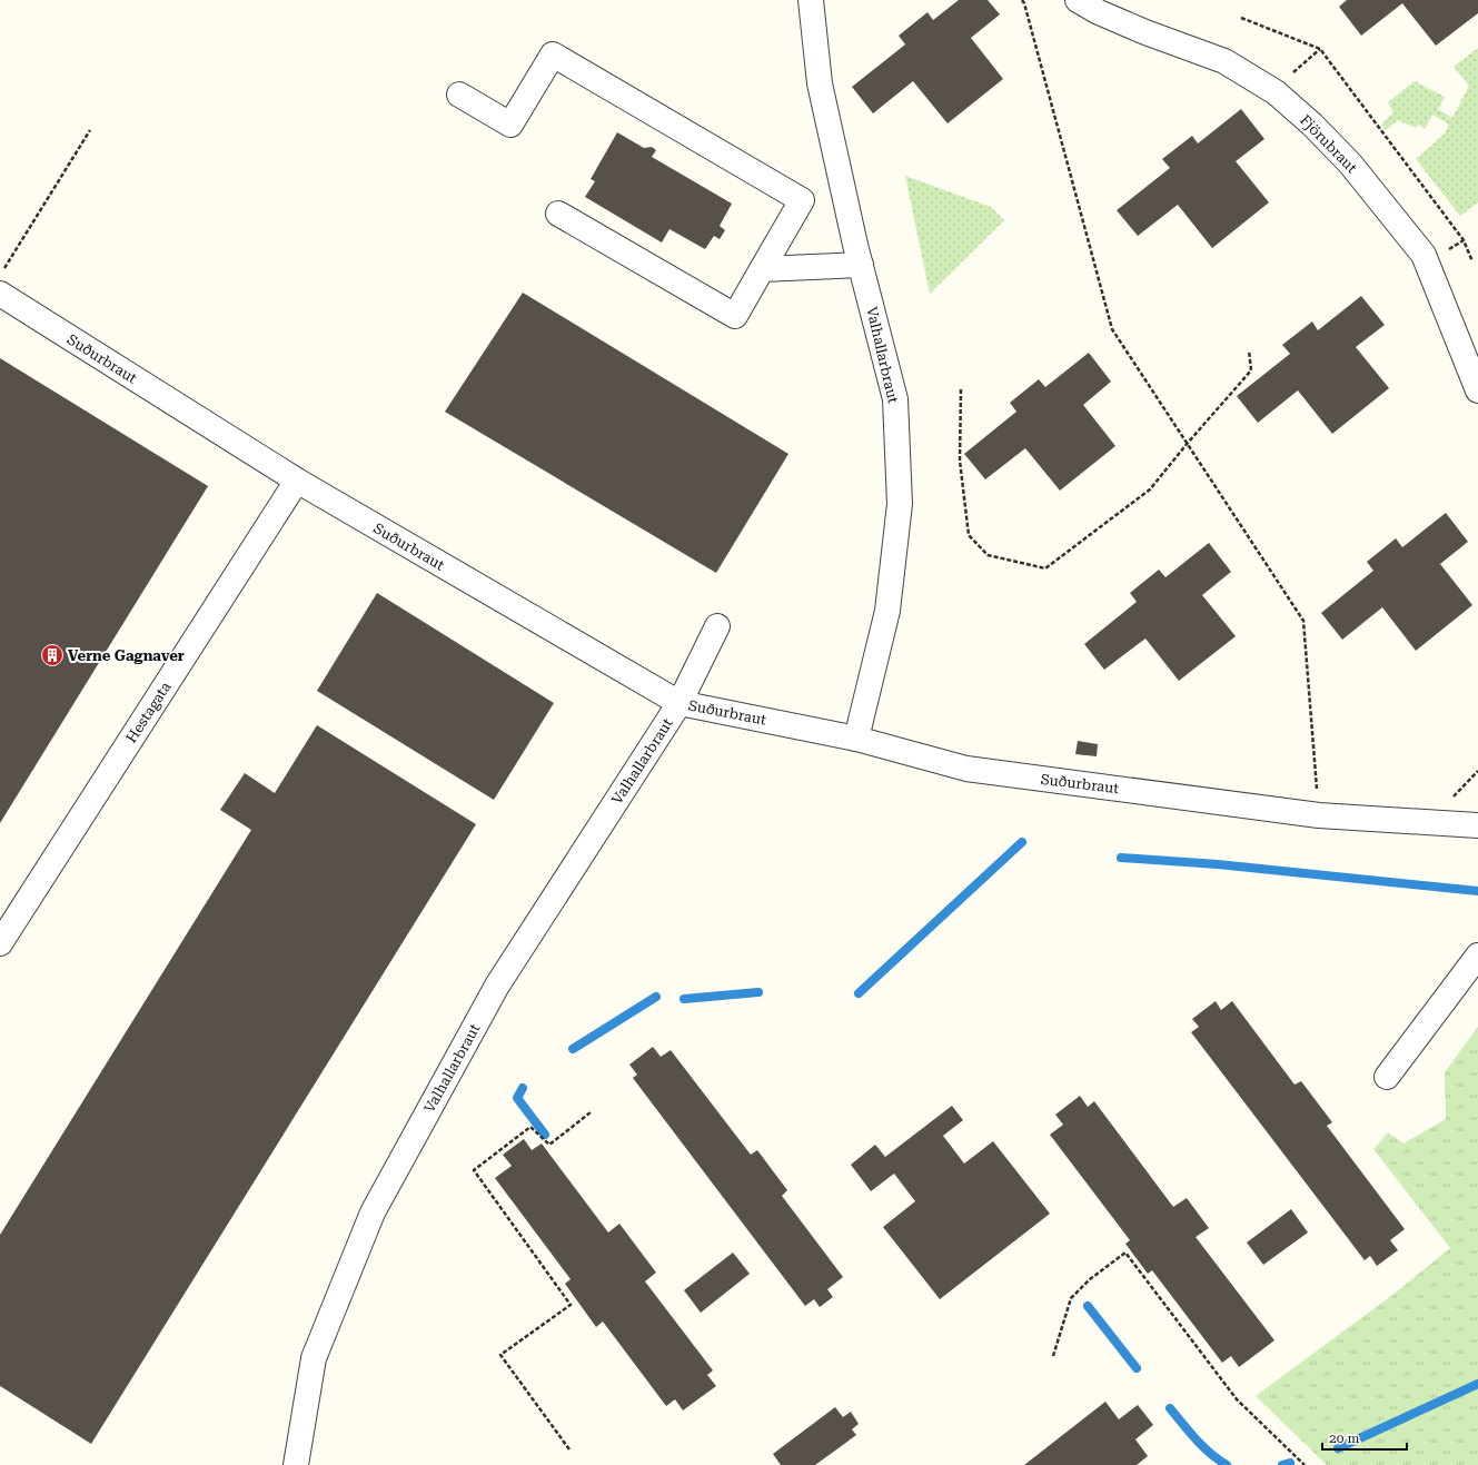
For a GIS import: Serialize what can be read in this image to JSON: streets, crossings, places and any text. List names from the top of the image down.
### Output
{
  "streets": {
    "street": [
      "Fjörubraut",
      "Valhallarbraut",
      "Suðurbraut",
      "Hestagata"
    ]
  },
  "crossings": [
    ["Valhallarbraut", "Suðurbraut"],
    ["Suðurbraut", "Hestagata"]
  ],
  "places": {
    "building": ["Verne Gagnaver"]
  },
  "scale_bar": "20 m"
}
